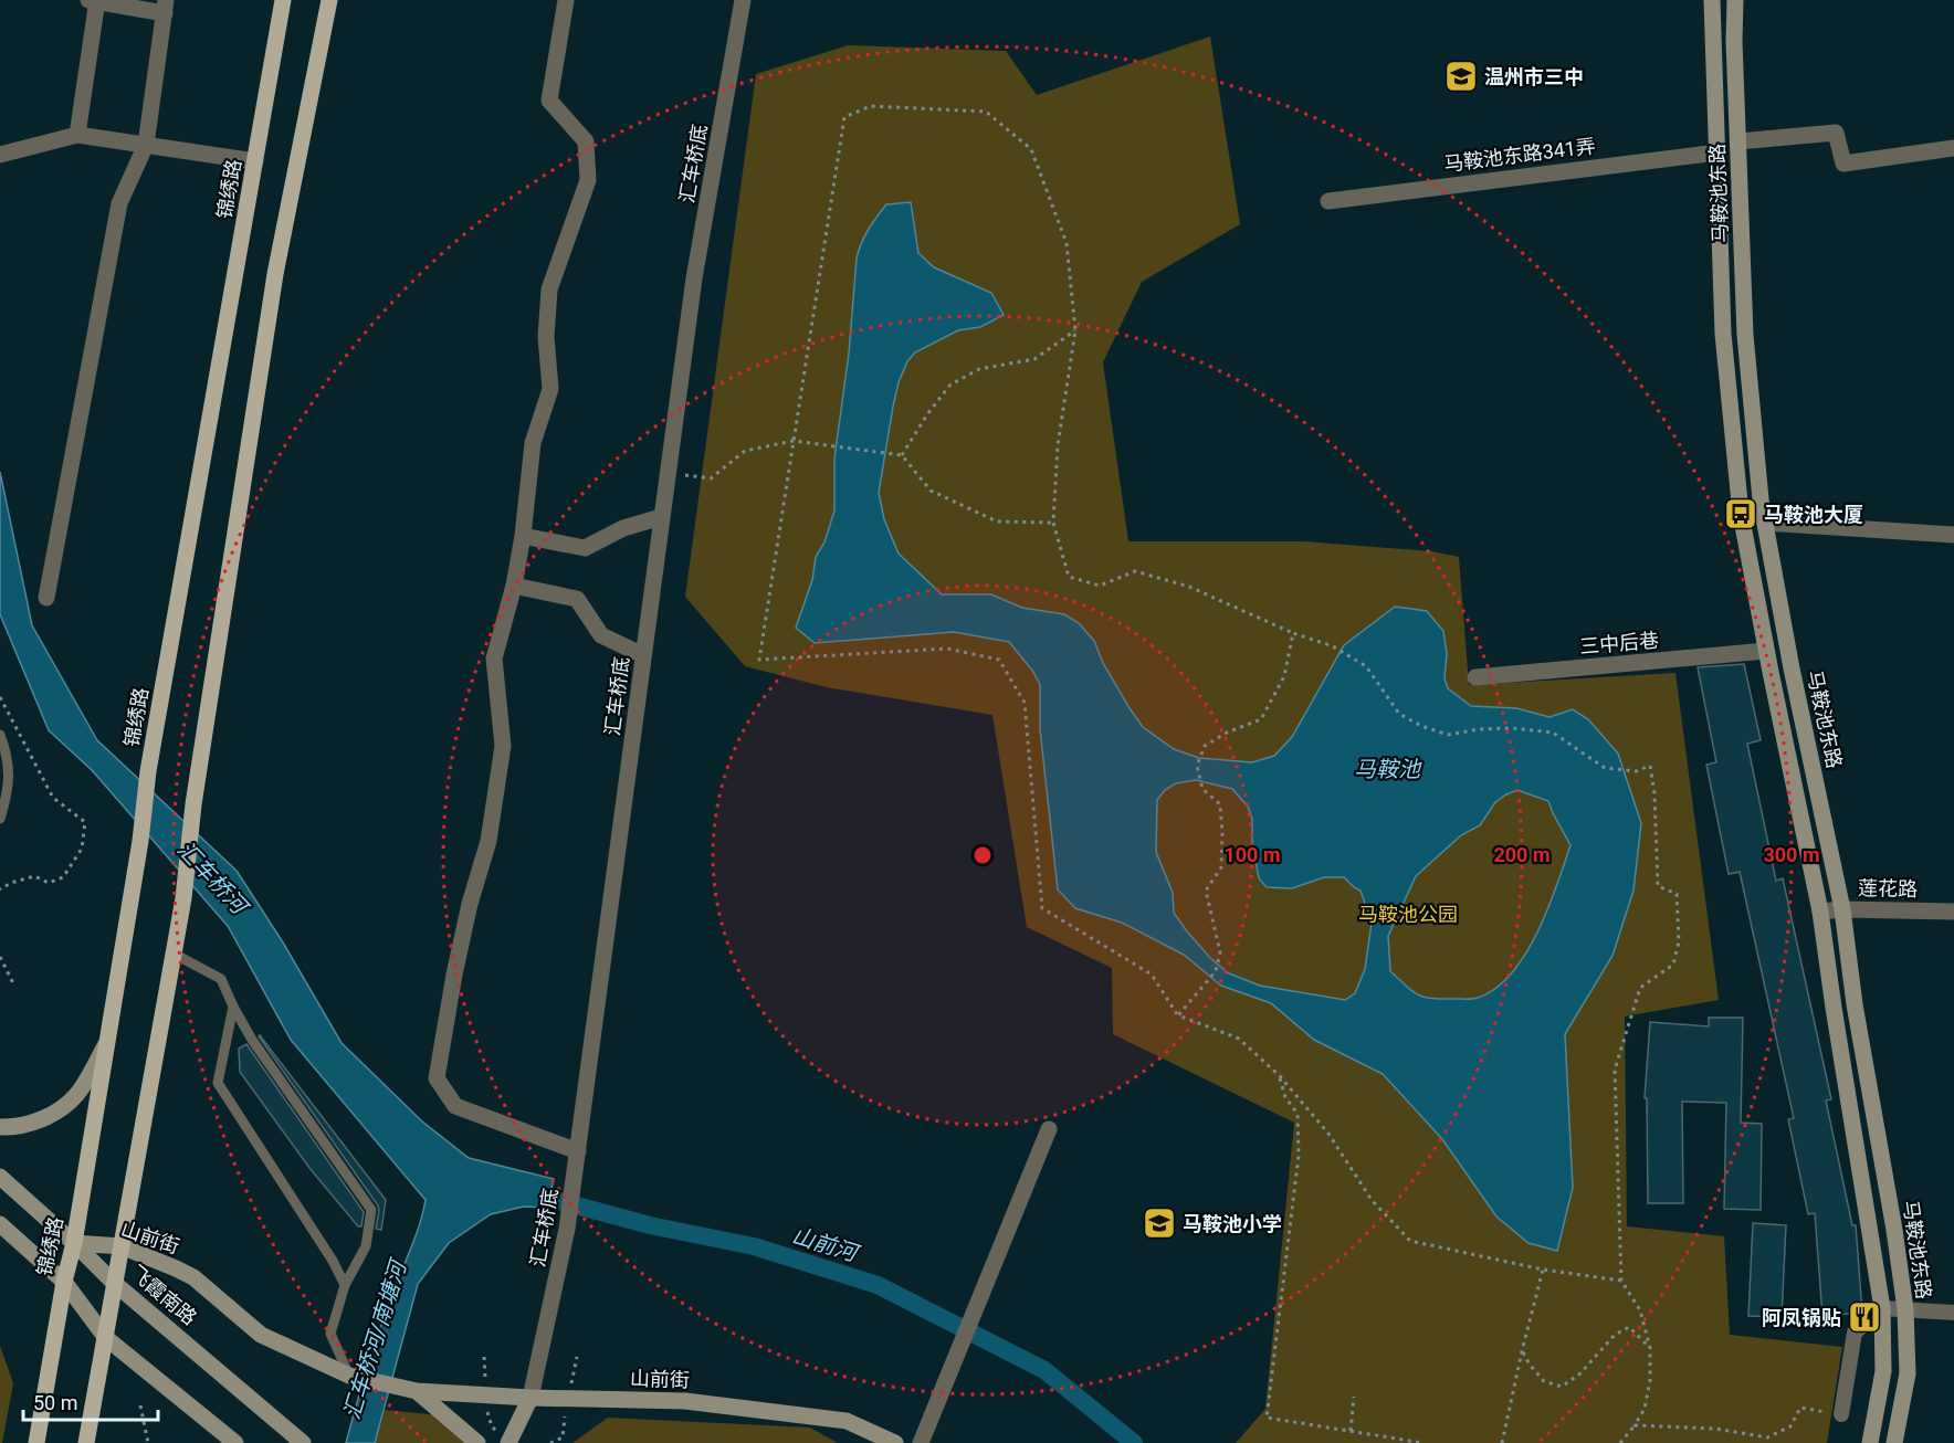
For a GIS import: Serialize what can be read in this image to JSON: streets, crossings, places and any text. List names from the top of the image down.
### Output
{
  "streets": {
    "main road": [
      "锦绣路",
      "马鞍池东路",
      "山前街",
      "飞霞南路"
    ],
    "street": [
      "马鞍池东路341弄",
      "汇车桥底",
      "三中后巷",
      "莲花路"
    ]
  },
  "crossings": [
    ["马鞍池东路341弄", "马鞍池东路"],
    ["汇车桥底", "山前街"],
    ["锦绣路", "山前街"],
    ["锦绣路", "飞霞南路"],
    ["马鞍池东路", "三中后巷"],
    ["马鞍池东路", "莲花路"],
    ["山前街", "飞霞南路"]
  ],
  "water": [
    "马鞍池",
    "汇车桥河",
    "山前河",
    "汇车桥河/南塘河"
  ],
  "parks": ["马鞍池公园"],
  "places": {
    "school or university": ["温州市三中", "马鞍池小学"],
    "bus stop": ["马鞍池大厦"],
    "restaurant": ["阿凤锅贴"]
  },
  "scale_bar": "50 m",
  "rings": ["100 m", "200 m", "300 m"]
}
